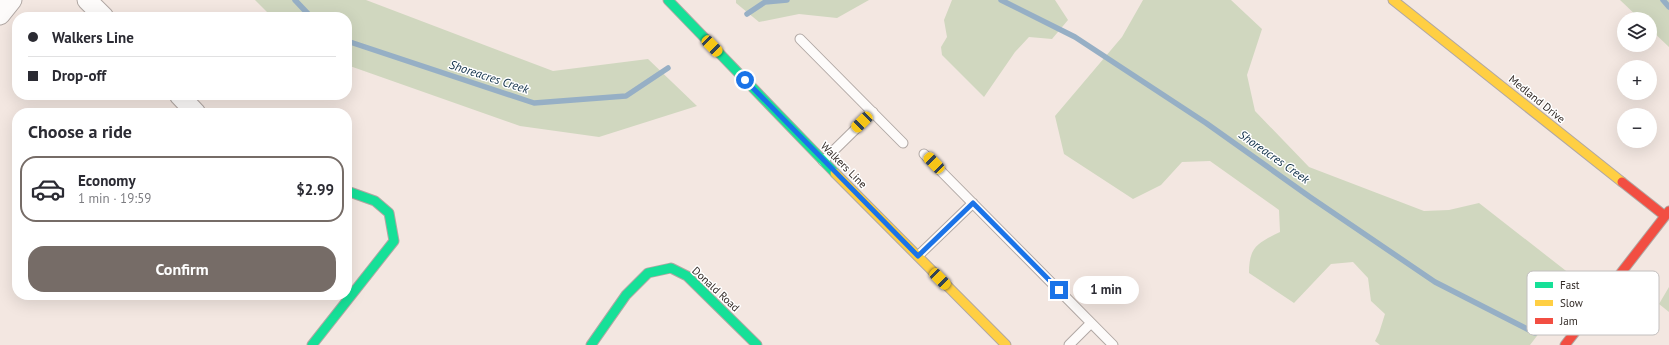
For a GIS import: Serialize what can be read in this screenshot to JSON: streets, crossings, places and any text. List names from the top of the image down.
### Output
{
  "streets": {
    "street": ["Medland Drive", "Walkers Line", "Donald Road"]
  },
  "water": ["Shoreacres Creek"],
  "legend": ["Fast", "Slow", "Jam"],
  "page": {
    "map_buttons": ["+", "−"],
    "banner": ["Walkers Line", "Drop-off"],
    "heading": "Choose a ride",
    "list": [
      {
        "name": "Economy",
        "note": "1 min · 19:59",
        "value": "$2.99"
      }
    ],
    "buttons": "Confirm",
    "bubble": "1 min"
  }
}
